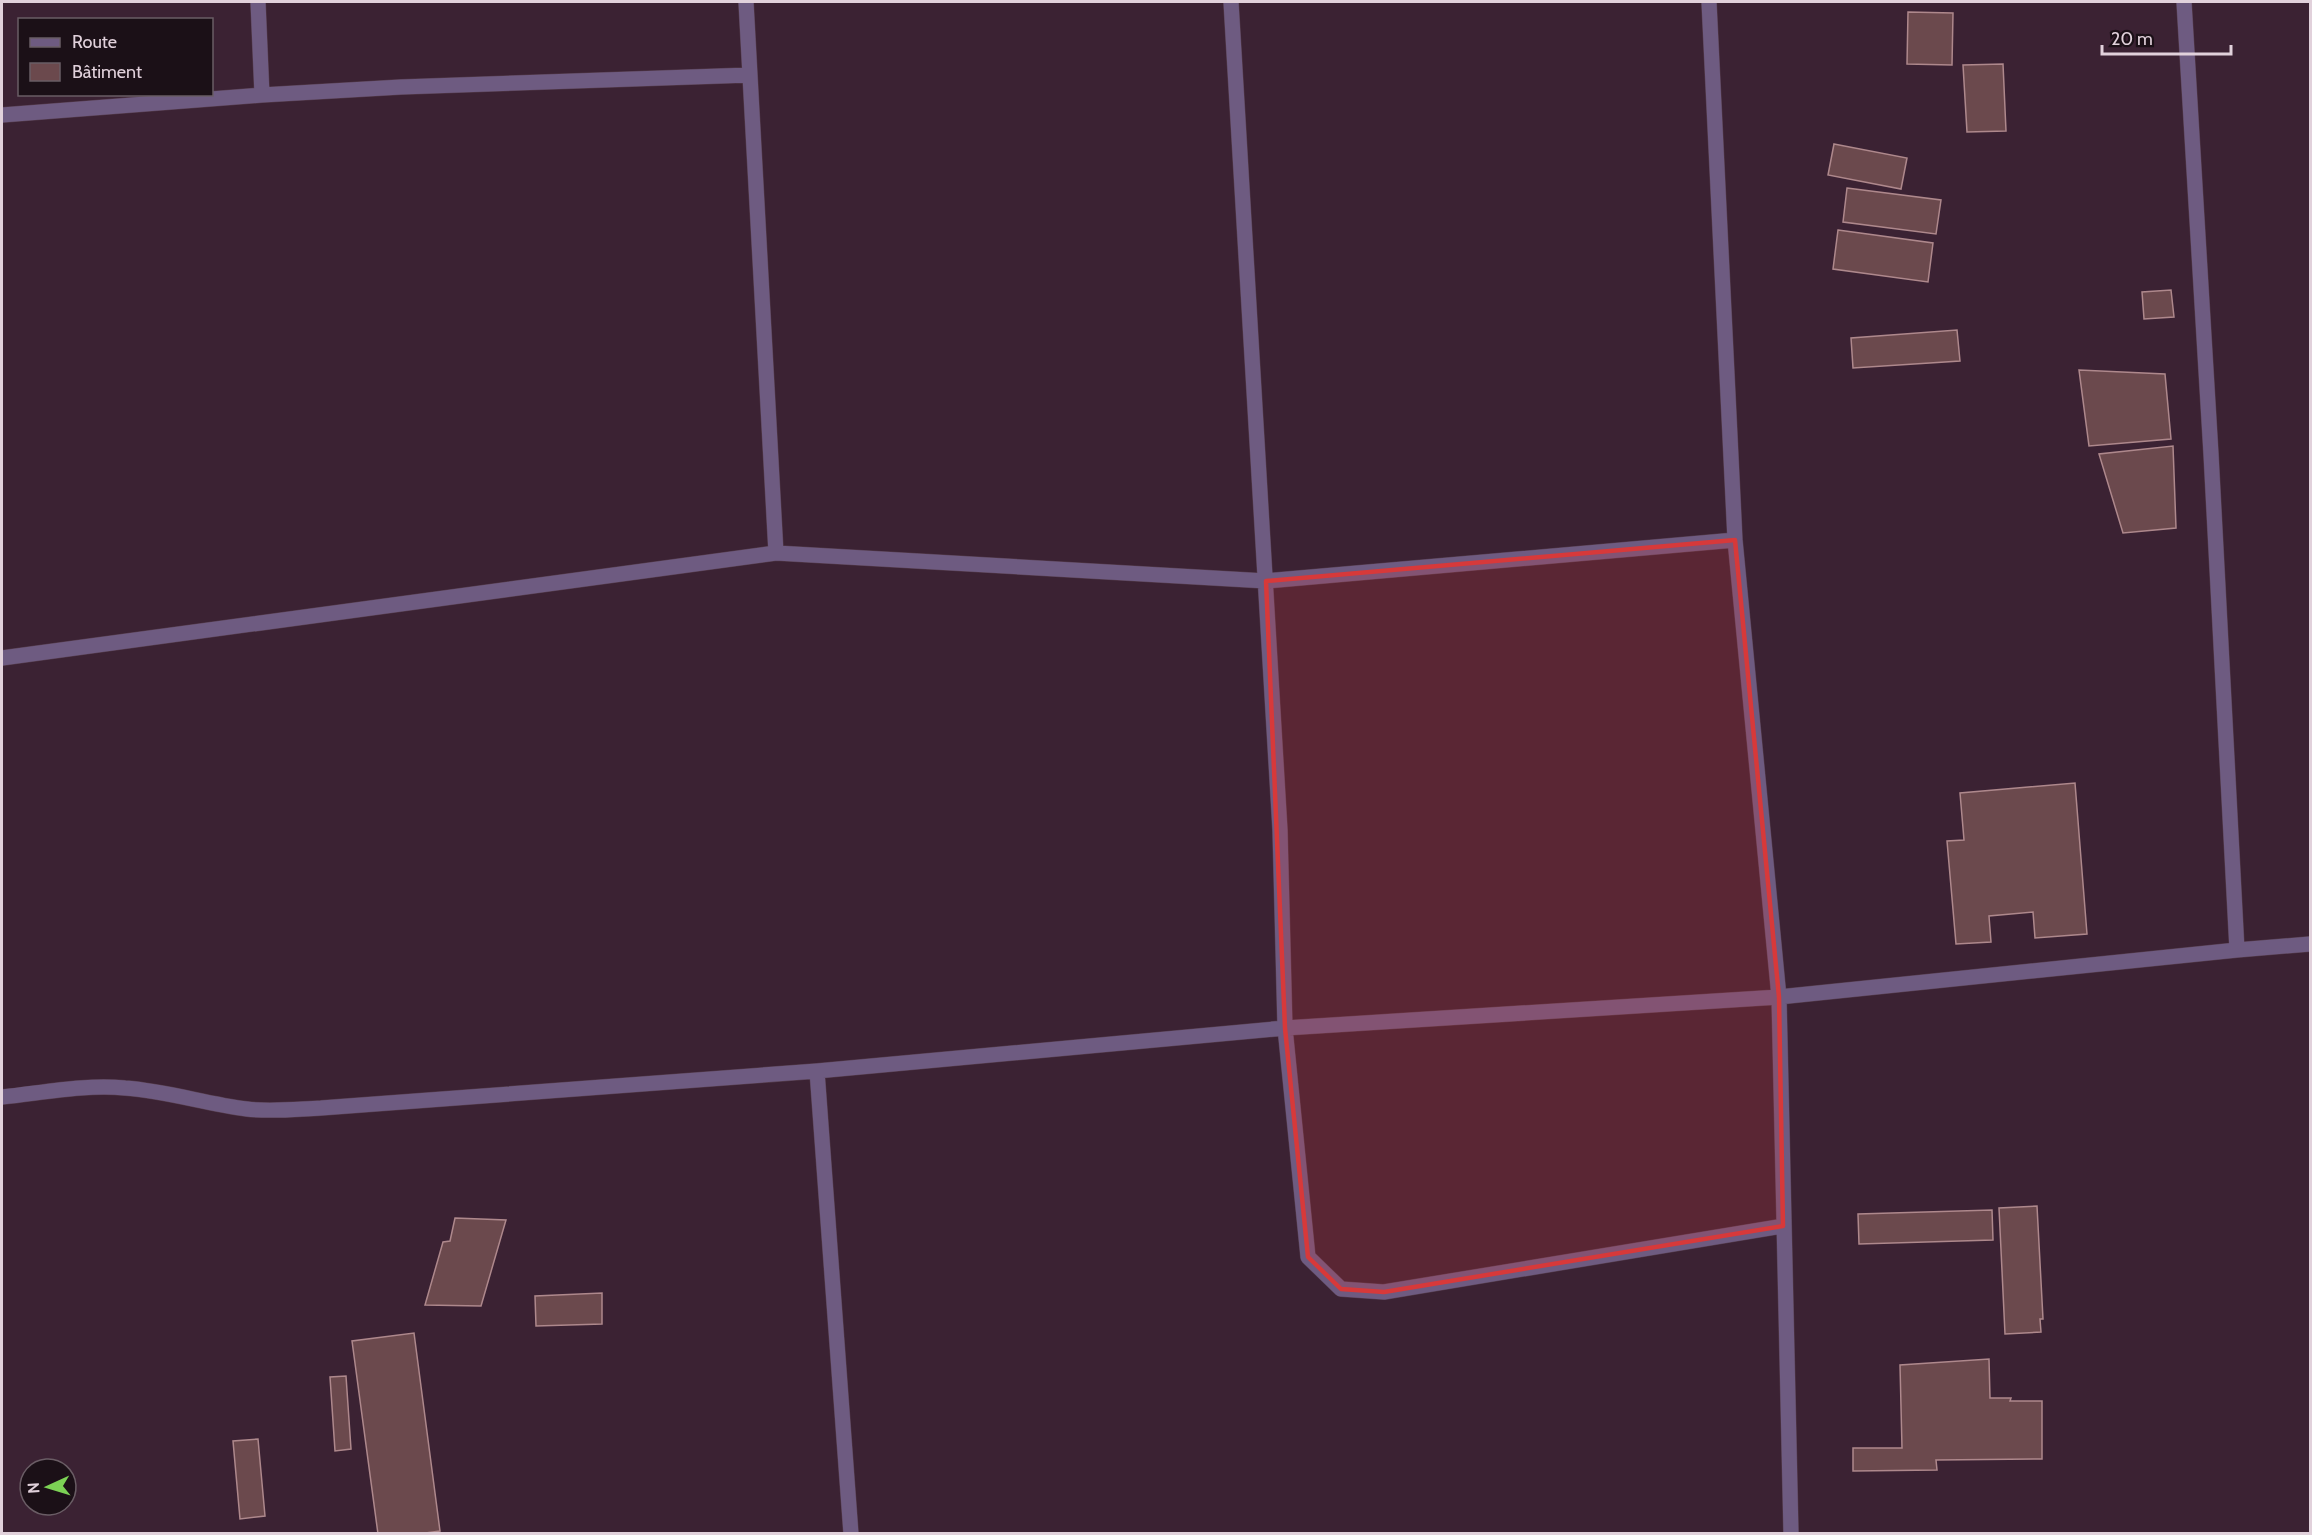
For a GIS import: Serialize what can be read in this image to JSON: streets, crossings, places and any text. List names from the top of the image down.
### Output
{
  "legend": ["Route", "Bâtiment"],
  "scale_bar": "20 m",
  "north": "left"
}
